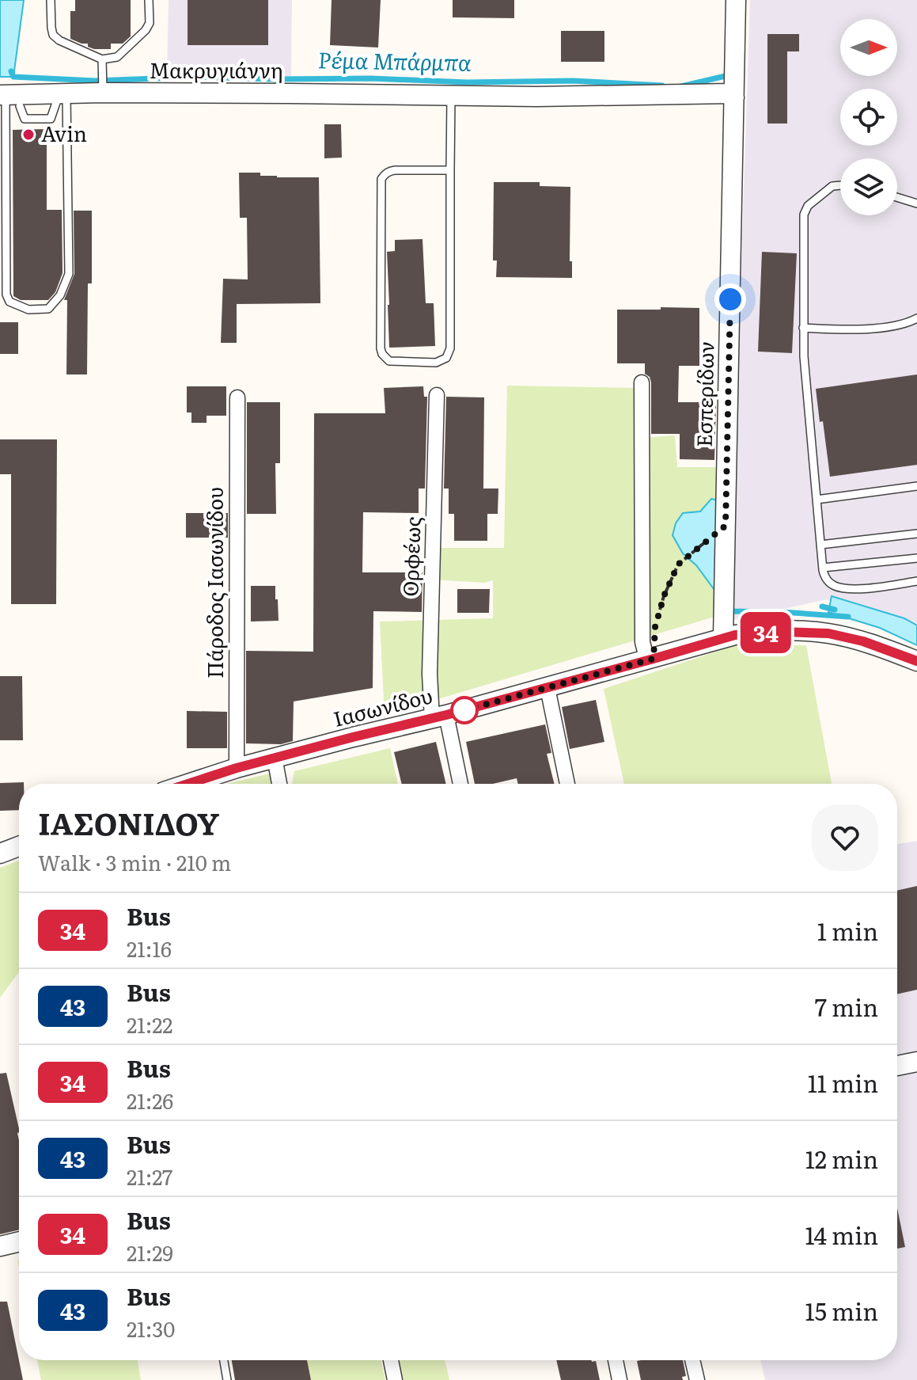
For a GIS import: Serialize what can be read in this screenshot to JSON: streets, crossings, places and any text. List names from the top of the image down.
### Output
{
  "streets": {
    "street": [
      "Μακρυγιάννη",
      "Εσπερίδων",
      "Ορφέως",
      "Πάροδος Ιασωνίδου",
      "Ιασωνίδου"
    ]
  },
  "crossings": [
    ["Μακρυγιάννη", "Εσπερίδων"],
    ["Εσπερίδων", "Ιασωνίδου"],
    ["Ορφέως", "Ιασωνίδου"],
    ["Πάροδος Ιασωνίδου", "Ιασωνίδου"]
  ],
  "water": ["Ρέμα Μπάρμπα"],
  "places": ["Avin"],
  "lines": ["bus line 34"],
  "north": "right",
  "page": {
    "on_map": "34",
    "heading": ["ΙΑΣΟΝΙΔΟΥ", "Walk · 3 min · 210 m"],
    "list": [
      {
        "mark": "34",
        "name": "Bus",
        "note": "21:16",
        "value": "1 min"
      },
      {
        "mark": "43",
        "name": "Bus",
        "note": "21:22",
        "value": "7 min"
      },
      {
        "mark": "34",
        "name": "Bus",
        "note": "21:26",
        "value": "11 min"
      },
      {
        "mark": "43",
        "name": "Bus",
        "note": "21:27",
        "value": "12 min"
      },
      {
        "mark": "34",
        "name": "Bus",
        "note": "21:29",
        "value": "14 min"
      },
      {
        "mark": "43",
        "name": "Bus",
        "note": "21:30",
        "value": "15 min"
      }
    ]
  }
}
